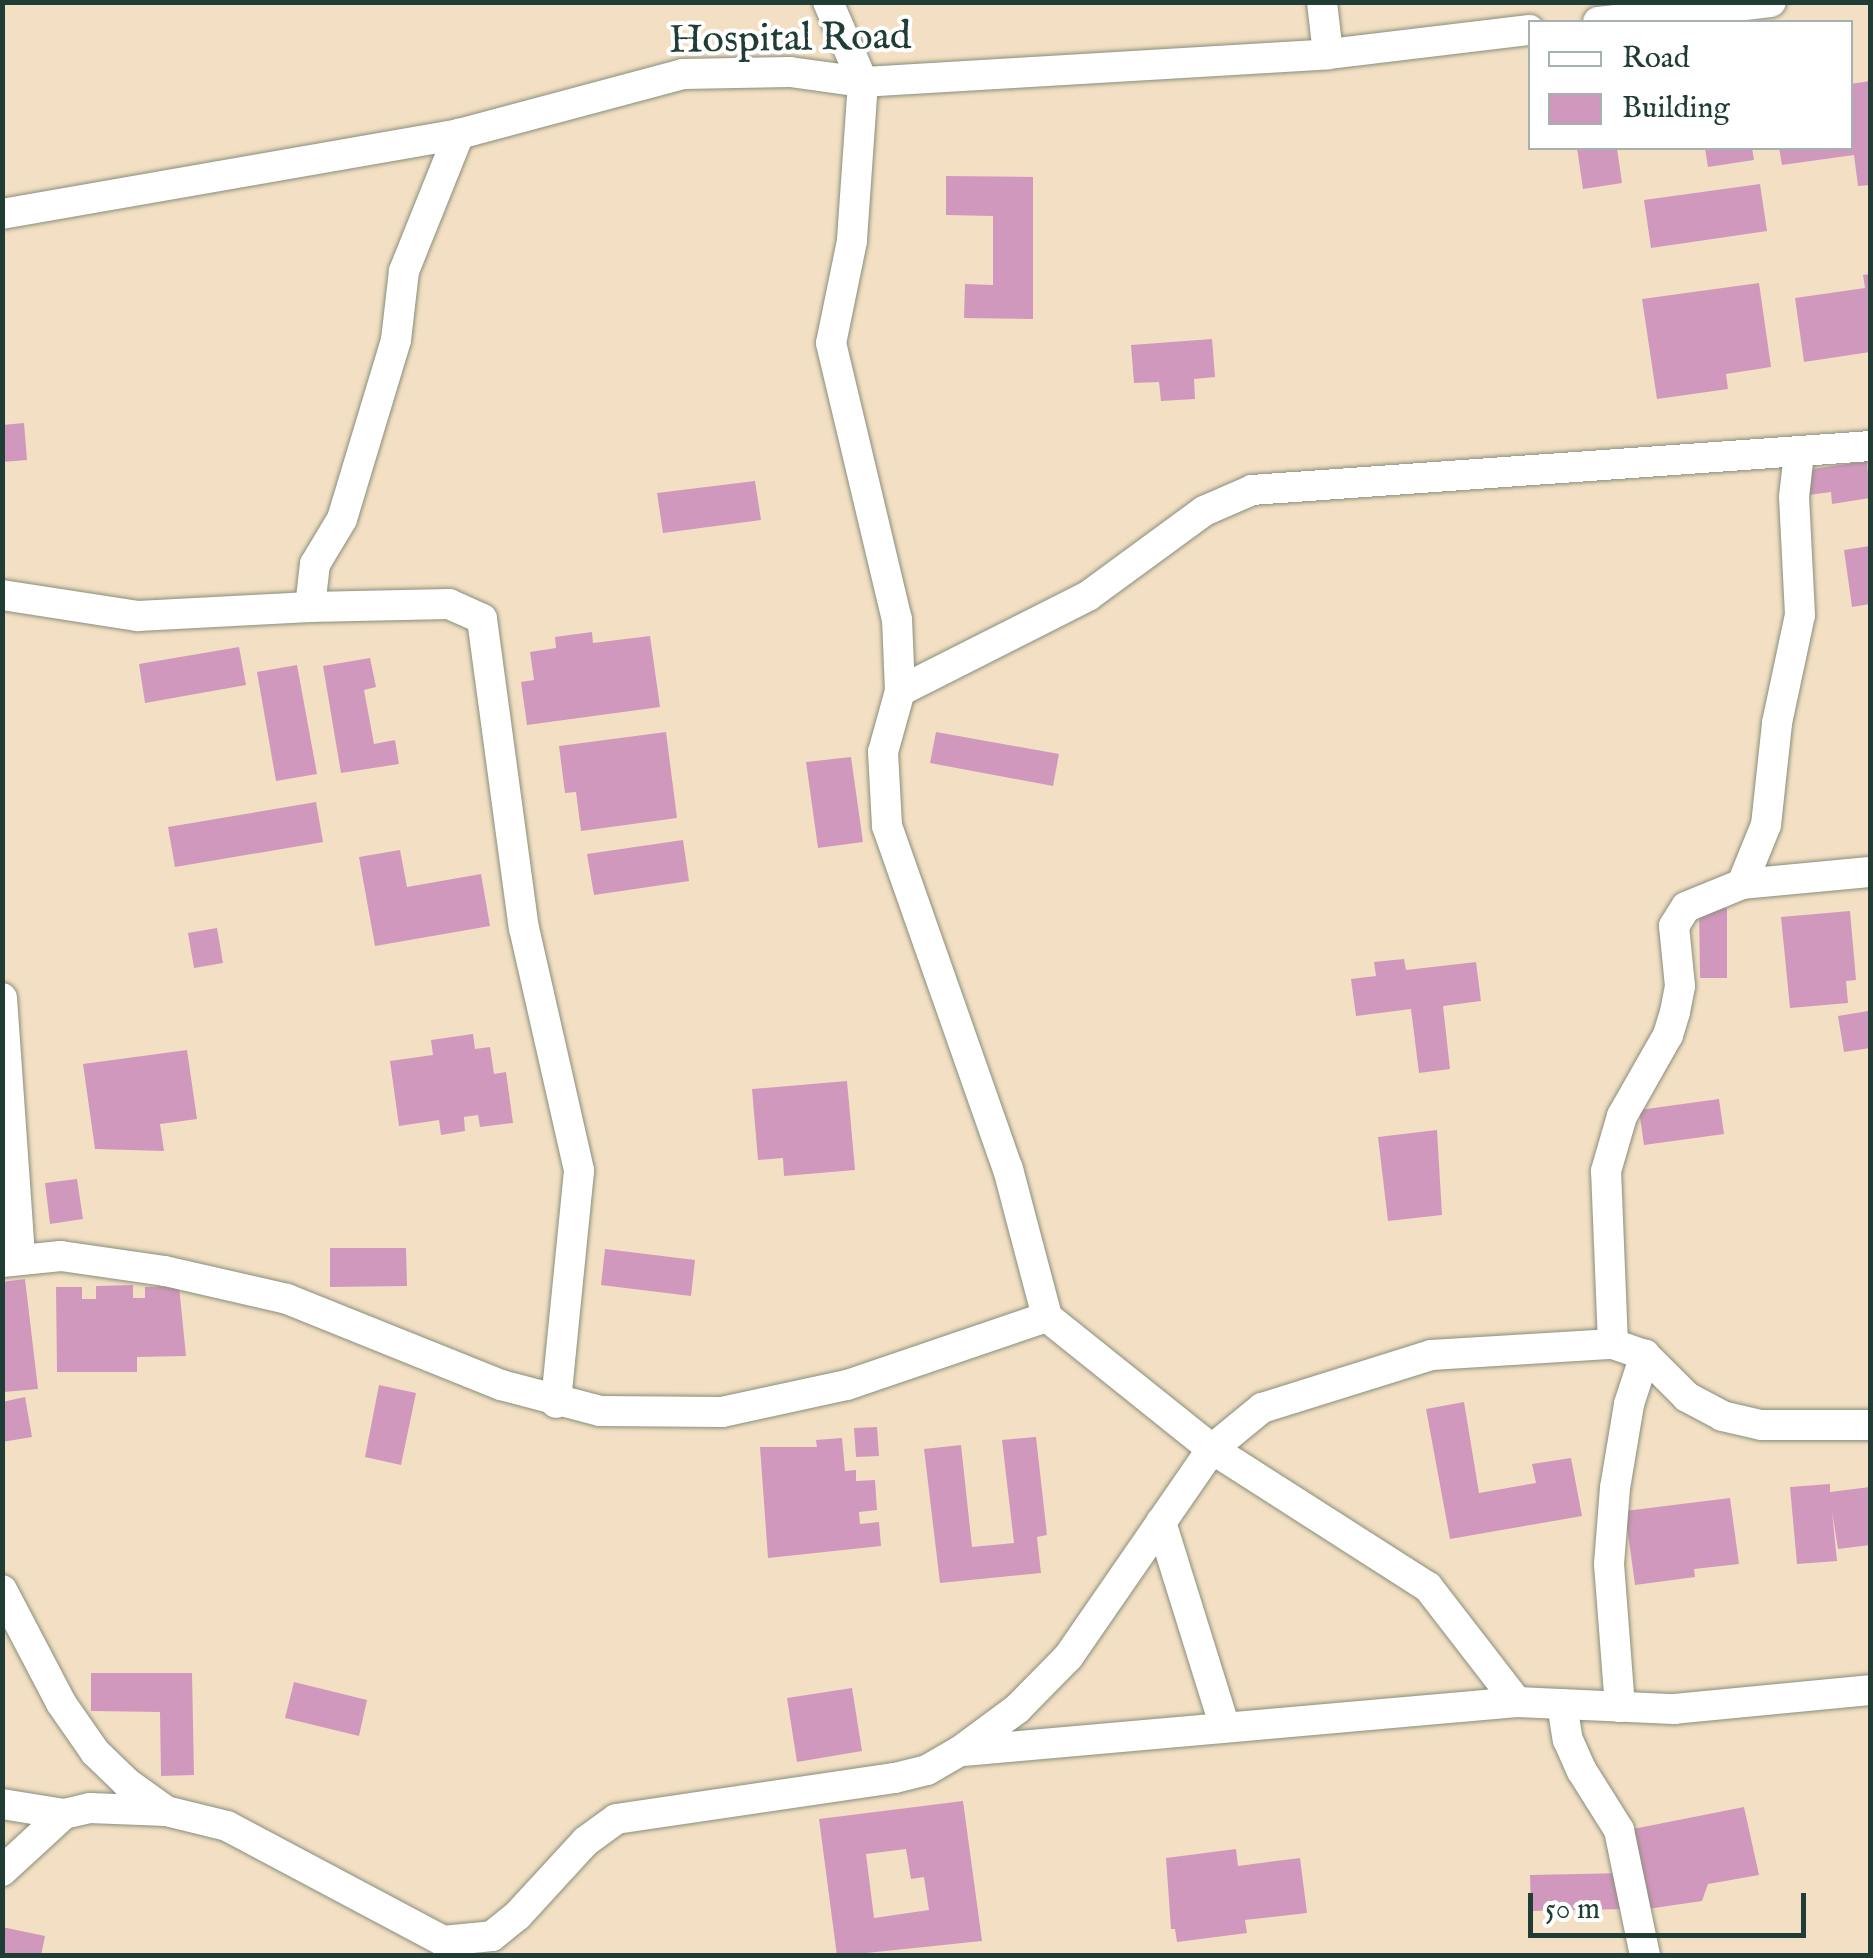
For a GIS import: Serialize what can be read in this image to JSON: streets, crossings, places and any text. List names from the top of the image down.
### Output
{
  "streets": {
    "street": ["Hospital Road"]
  },
  "legend": ["Road", "Building"],
  "scale_bar": "50 m"
}
